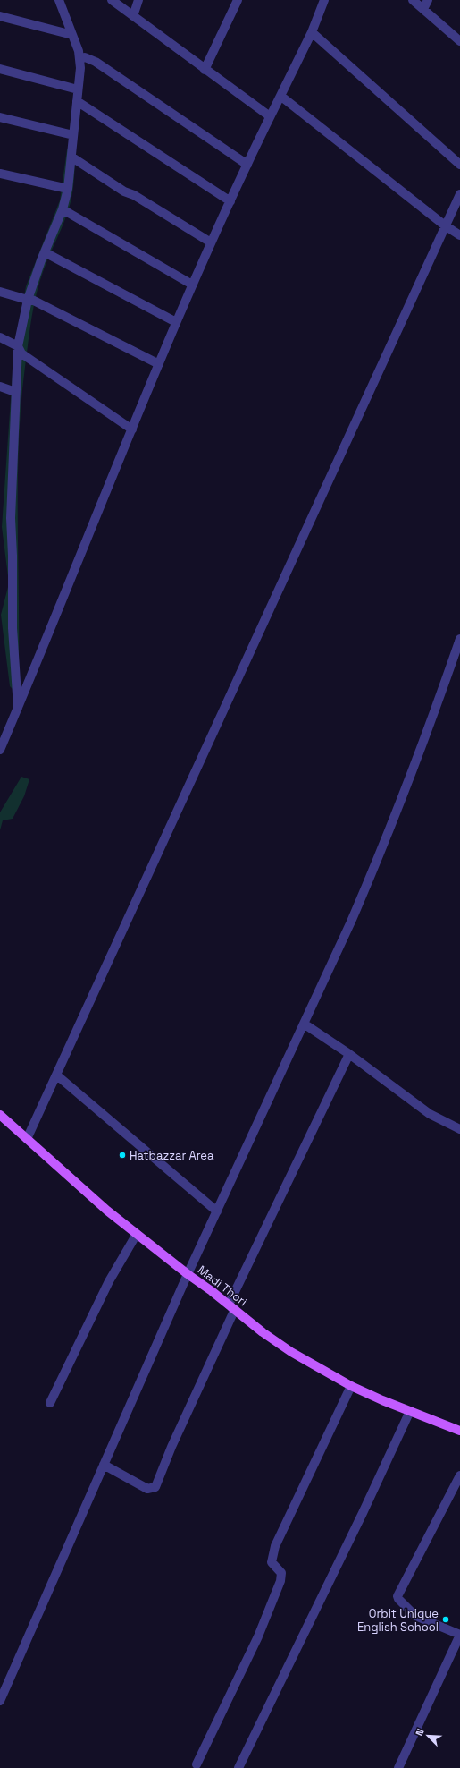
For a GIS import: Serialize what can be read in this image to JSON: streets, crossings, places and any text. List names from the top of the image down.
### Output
{
  "streets": {
    "main road": ["Madi Thori"]
  },
  "places": ["Hatbazzar Area", "Orbit Unique English School"],
  "north": "top left"
}
